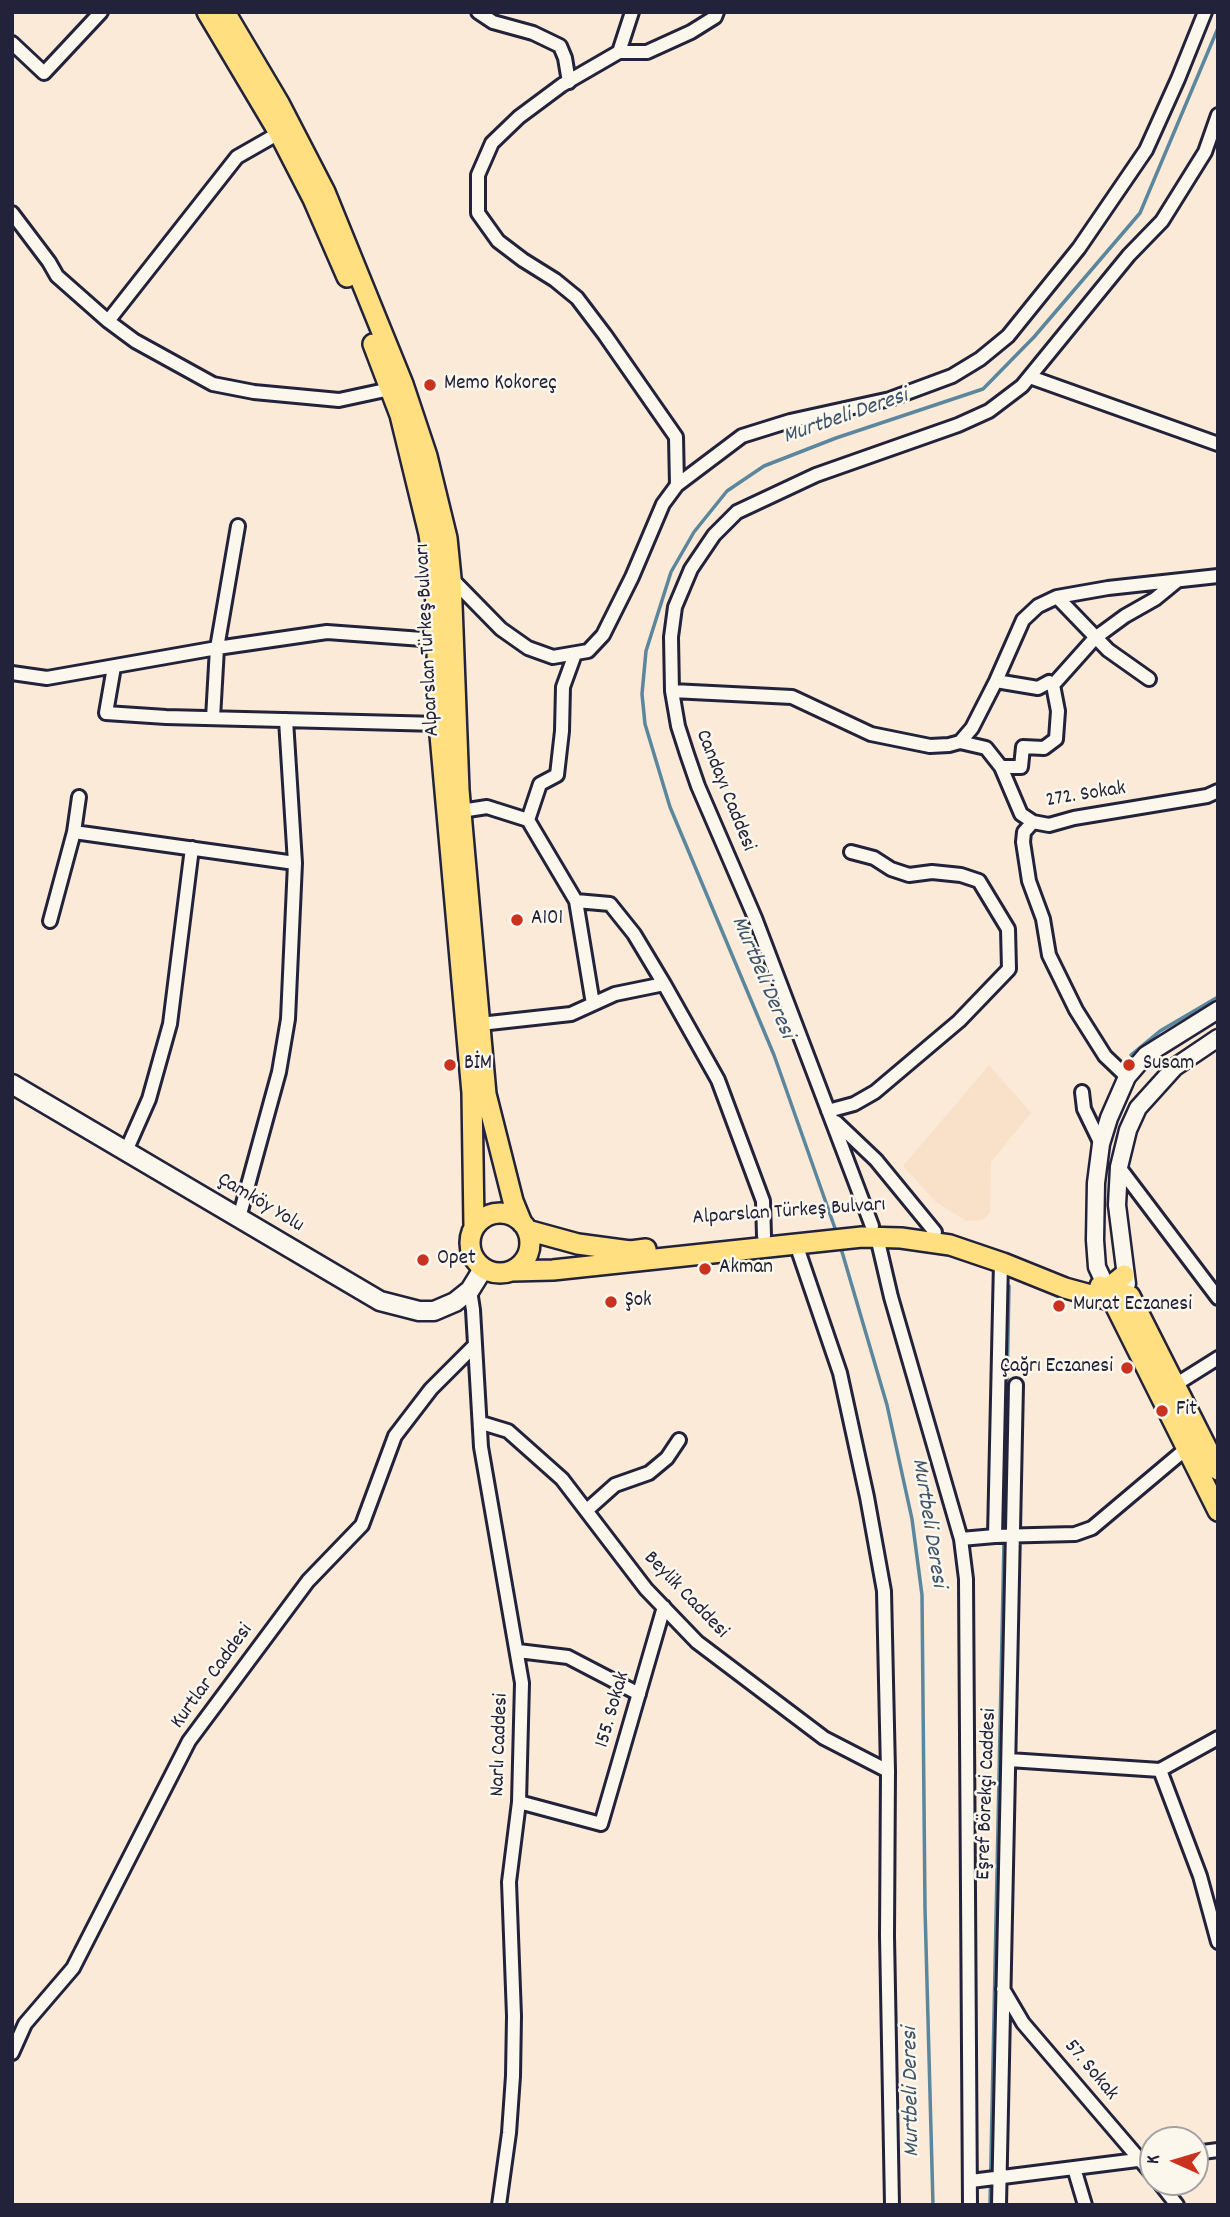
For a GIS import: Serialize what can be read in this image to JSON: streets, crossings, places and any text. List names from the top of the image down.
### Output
{
  "streets": {
    "main road": ["Alparslan Türkeş Bulvarı", "Çamköy Yolu"],
    "street": [
      "Candayı Caddesi",
      "272. Sokak",
      "Beylik Caddesi",
      "Kurtlar Caddesi",
      "155. Sokak",
      "Narlı Caddesi",
      "Eşref Börekçi Caddesi",
      "57. Sokak"
    ]
  },
  "crossings": [
    ["Alparslan Türkeş Bulvarı", "Candayı Caddesi"],
    ["Alparslan Türkeş Bulvarı", "Çamköy Yolu"],
    ["Alparslan Türkeş Bulvarı", "Eşref Börekçi Caddesi"],
    ["Çamköy Yolu", "Narlı Caddesi"],
    ["Beylik Caddesi", "155. Sokak"],
    ["Beylik Caddesi", "Narlı Caddesi"],
    ["Kurtlar Caddesi", "Narlı Caddesi"],
    ["155. Sokak", "Narlı Caddesi"],
    ["Eşref Börekçi Caddesi", "57. Sokak"]
  ],
  "water": ["Murtbeli Deresi"],
  "places": [
    "Memo Kokoreç",
    "A101",
    "BİM",
    "Susam",
    "Opet",
    "Akman",
    "Şok",
    "Murat Eczanesi",
    "Çağrı Eczanesi",
    "Fit"
  ],
  "north": "left"
}
